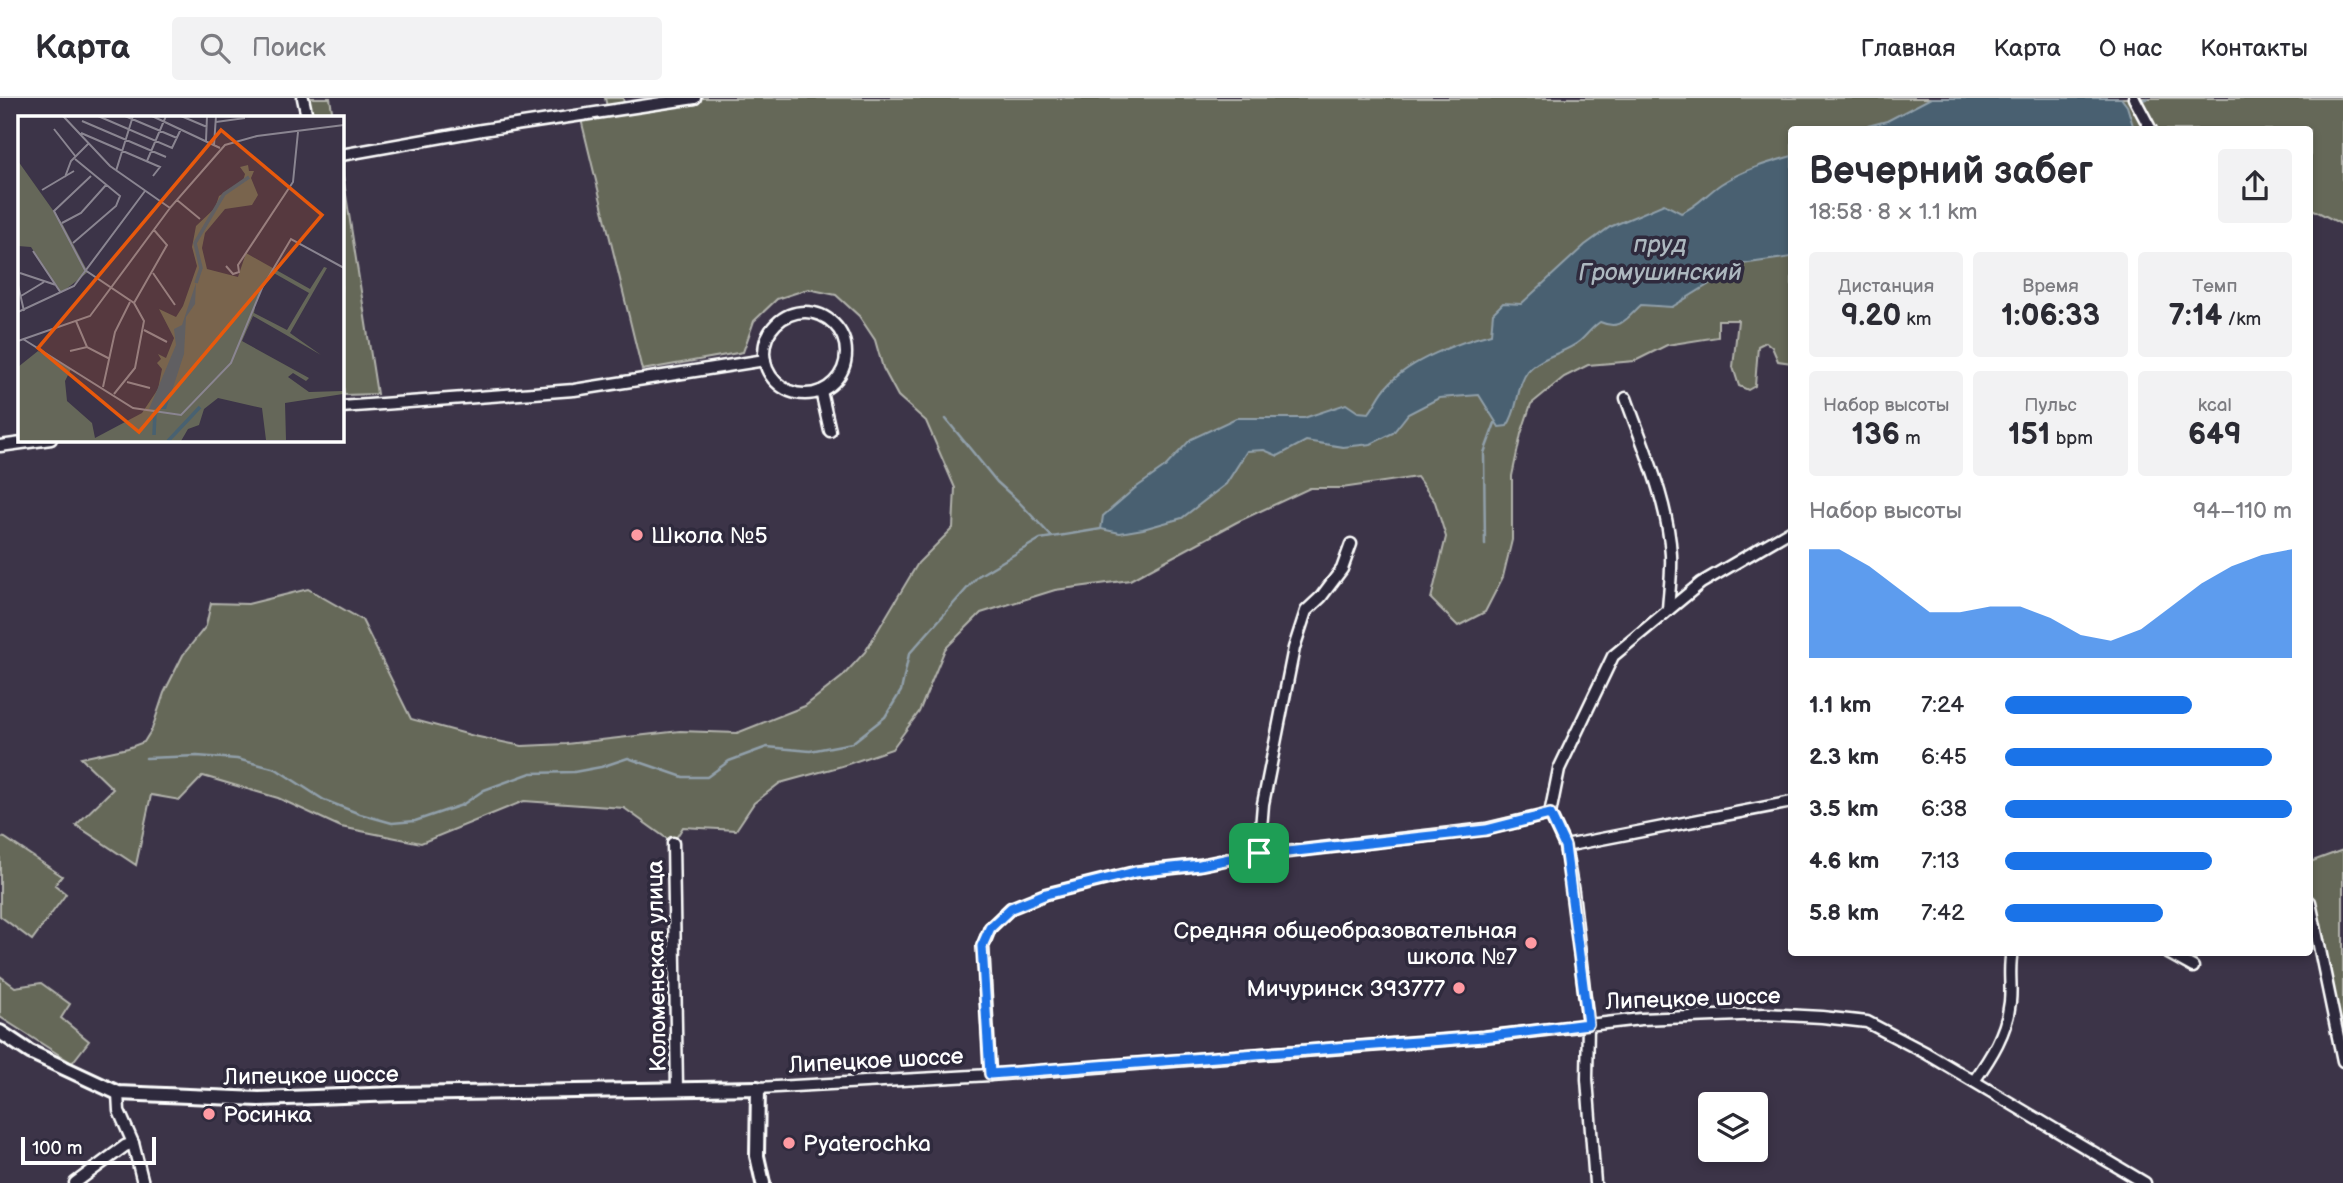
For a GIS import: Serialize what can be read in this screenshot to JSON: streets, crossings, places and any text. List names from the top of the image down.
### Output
{
  "streets": {
    "main road": ["Липецкое шоссе"],
    "street": ["Коломенская улица"]
  },
  "crossings": [
    ["Коломенская улица", "Липецкое шоссе"]
  ],
  "water": ["пруд Громушинский"],
  "places": [
    "Школа №5",
    "Средняя общеобразовательная школа №7",
    "Мичуринск 393777",
    "Росинка",
    "Pyaterochka"
  ],
  "scale_bar": "100 m",
  "page": {
    "header": "Карта",
    "search": "Поиск",
    "nav": [
      "Главная",
      "Карта",
      "О нас",
      "Контакты"
    ],
    "heading": ["Вечерний забег", "18:58 · 8 × 1.1 km"],
    "stats": [
      ["Дистанция", "9.20 km"],
      ["Время", "1:06:33"],
      ["Темп", "7:14 /km"],
      ["Набор высоты", "136 m"],
      ["Пульс", "151 bpm"],
      ["kcal", "649"]
    ],
    "chart": ["Набор высоты", "94–110 m"],
    "list": [
      {
        "name": "1.1 km",
        "note": "7:24"
      },
      {
        "name": "2.3 km",
        "note": "6:45"
      },
      {
        "name": "3.5 km",
        "note": "6:38"
      },
      {
        "name": "4.6 km",
        "note": "7:13"
      },
      {
        "name": "5.8 km",
        "note": "7:42"
      }
    ],
    "scale": "100 m"
  }
}
